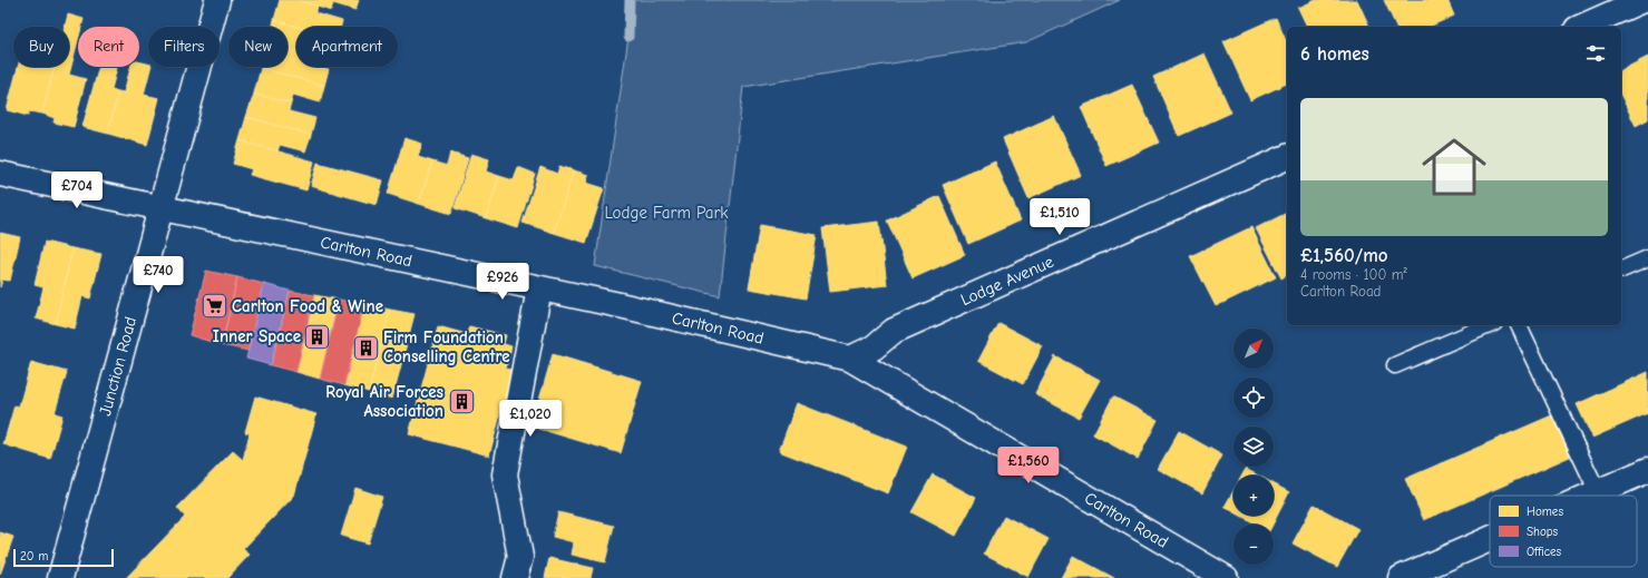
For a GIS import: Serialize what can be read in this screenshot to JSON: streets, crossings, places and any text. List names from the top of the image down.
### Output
{
  "streets": {
    "street": ["Carlton Road", "Lodge Avenue", "Junction Road"]
  },
  "crossings": [
    ["Carlton Road", "Lodge Avenue"],
    ["Carlton Road", "Junction Road"]
  ],
  "parks": ["Lodge Farm Park"],
  "places": {
    "supermarket": ["Carlton Food & Wine"],
    "building": ["Inner Space", "Firm Foundation Conselling Centre", "Royal Air Forces Association"]
  },
  "legend": ["Homes", "Shops", "Offices"],
  "scale_bar": "20 m",
  "north": "top right",
  "page": {
    "chip": [
      "Buy",
      "Rent",
      "Filters",
      "New",
      "Apartment"
    ],
    "heading": "6 homes",
    "list": [
      {
        "name": "£1,560/mo",
        "note": "4 rooms · 100 m² · Carlton Road"
      }
    ],
    "price": [
      "£704",
      "£1,510",
      "£740",
      "£926",
      "£1,020",
      "£1,560"
    ],
    "map_buttons": ["+", "−"],
    "scale": "20 m"
  }
}
